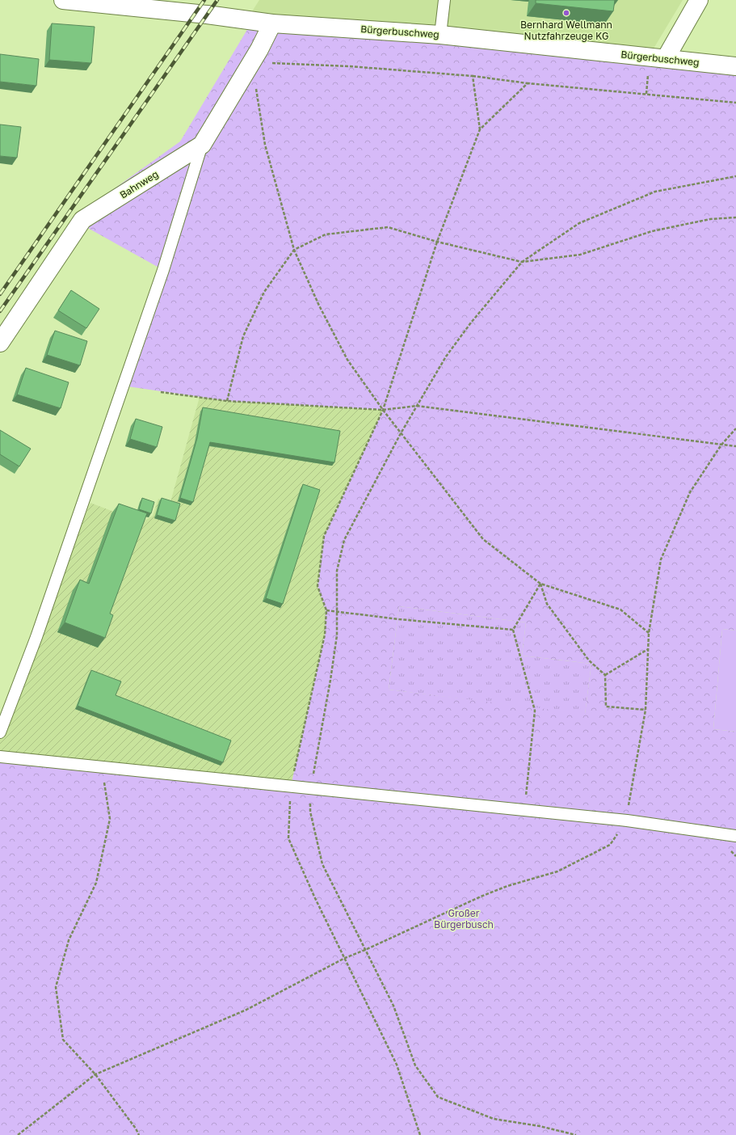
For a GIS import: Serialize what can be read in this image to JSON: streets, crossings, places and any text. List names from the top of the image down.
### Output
{
  "streets": {
    "street": ["Bürgerbuschweg", "Bahnweg"]
  },
  "crossings": [
    ["Bürgerbuschweg", "Bahnweg"]
  ],
  "parks": ["Großer Bürgerbusch"],
  "places": ["Bernhard Wellmann Nutzfahrzeuge KG"]
}
